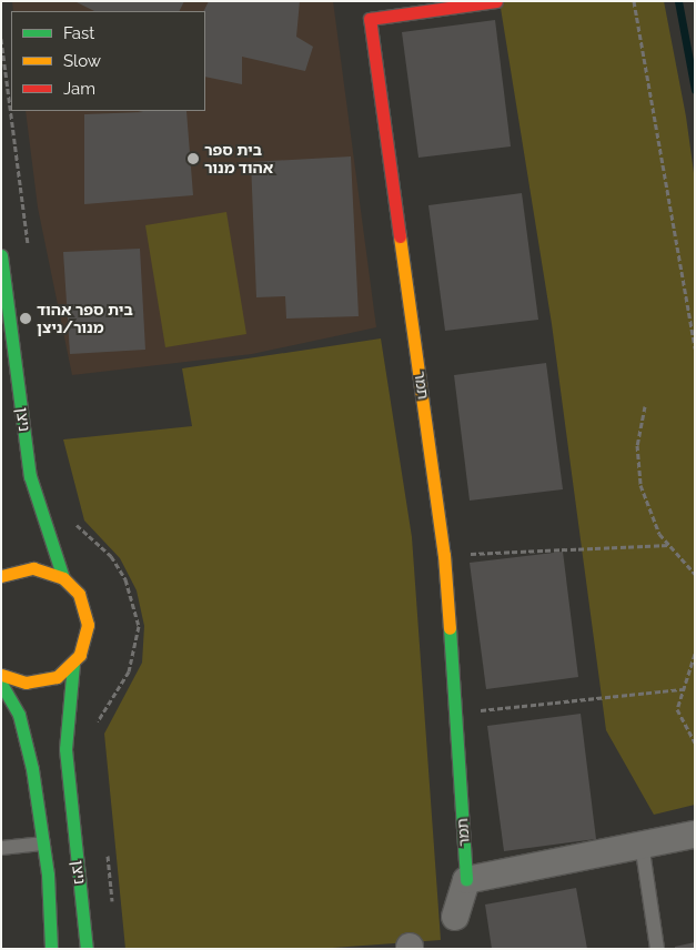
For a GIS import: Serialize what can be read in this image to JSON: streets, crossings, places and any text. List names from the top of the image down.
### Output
{
  "streets": {
    "street": ["תמר", "ניצן"]
  },
  "places": ["בית ספר אהוד מנור", "בית ספר אהוד מנור/ניצן"],
  "legend": ["Fast", "Slow", "Jam"]
}
